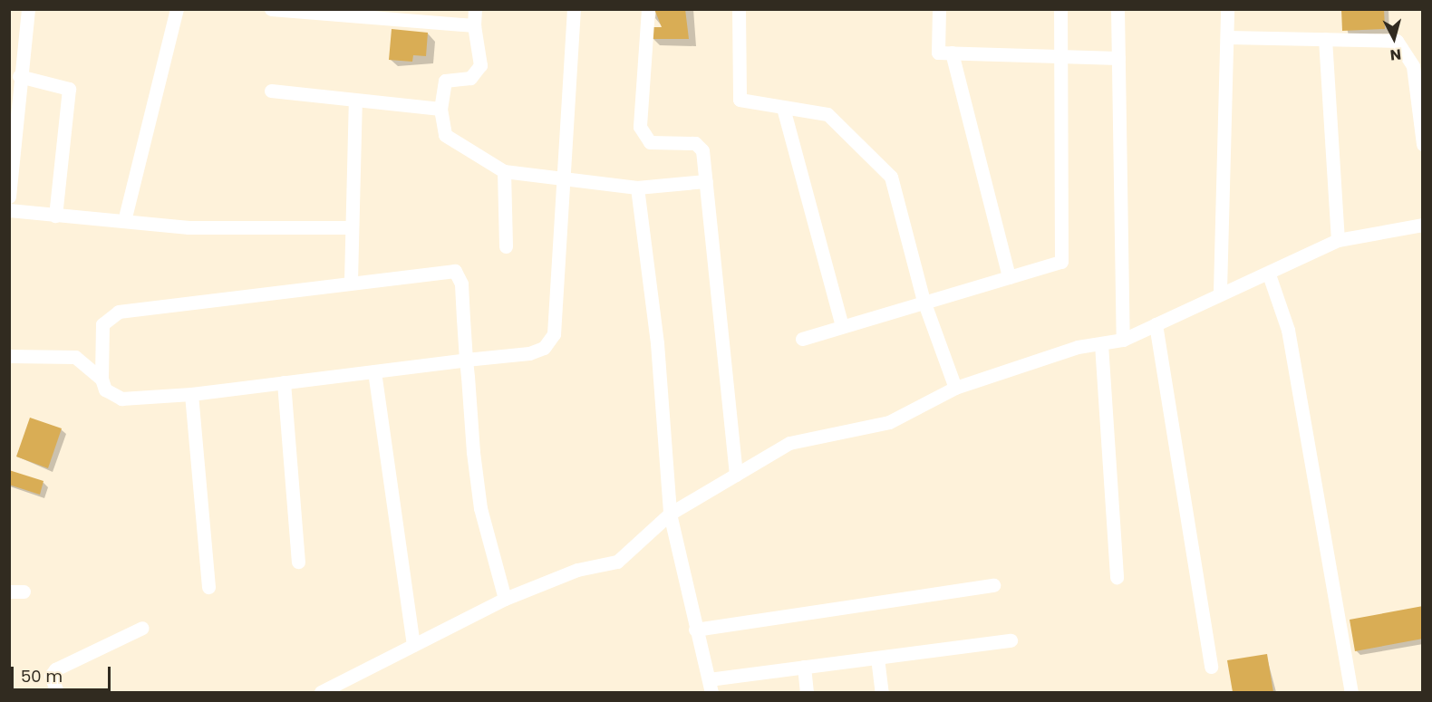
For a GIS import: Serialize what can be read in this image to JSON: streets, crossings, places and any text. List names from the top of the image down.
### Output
{
  "scale_bar": "50 m",
  "north": "bottom"
}
